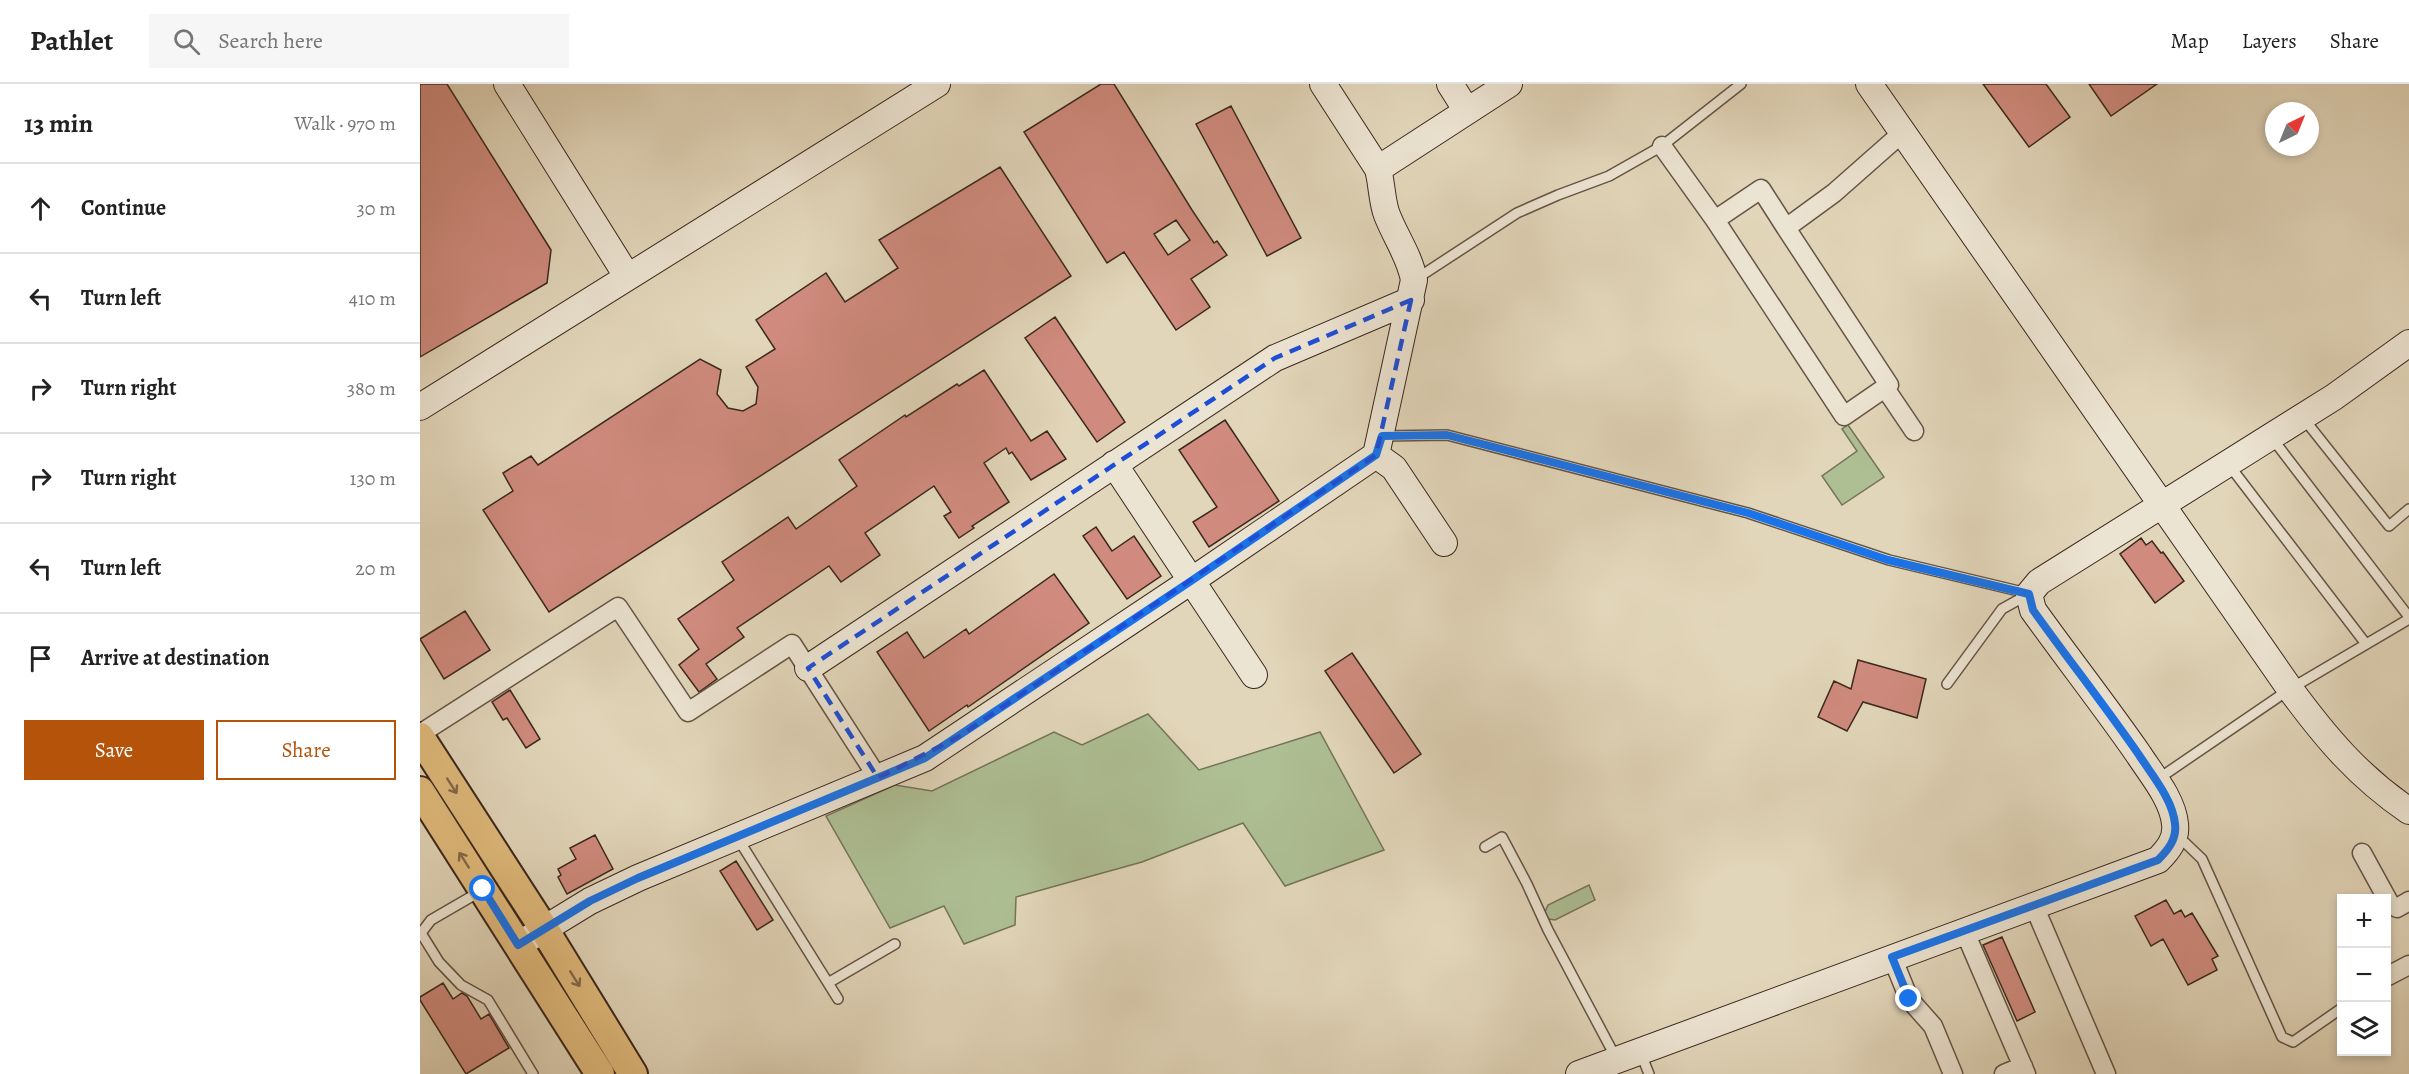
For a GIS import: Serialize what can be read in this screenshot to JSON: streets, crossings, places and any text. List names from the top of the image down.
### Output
{
  "north": "top right",
  "page": {
    "header": "Pathlet",
    "search": "Search here",
    "nav": ["Map", "Layers", "Share"],
    "heading": ["13 min", "Walk · 970 m"],
    "list": [
      ["Continue", "30 m"],
      ["Turn left", "410 m"],
      ["Turn right", "380 m"],
      ["Turn right", "130 m"],
      ["Turn left", "20 m"],
      "Arrive at destination"
    ],
    "buttons": ["Save", "Share"],
    "map_buttons": ["+", "−"]
  }
}
